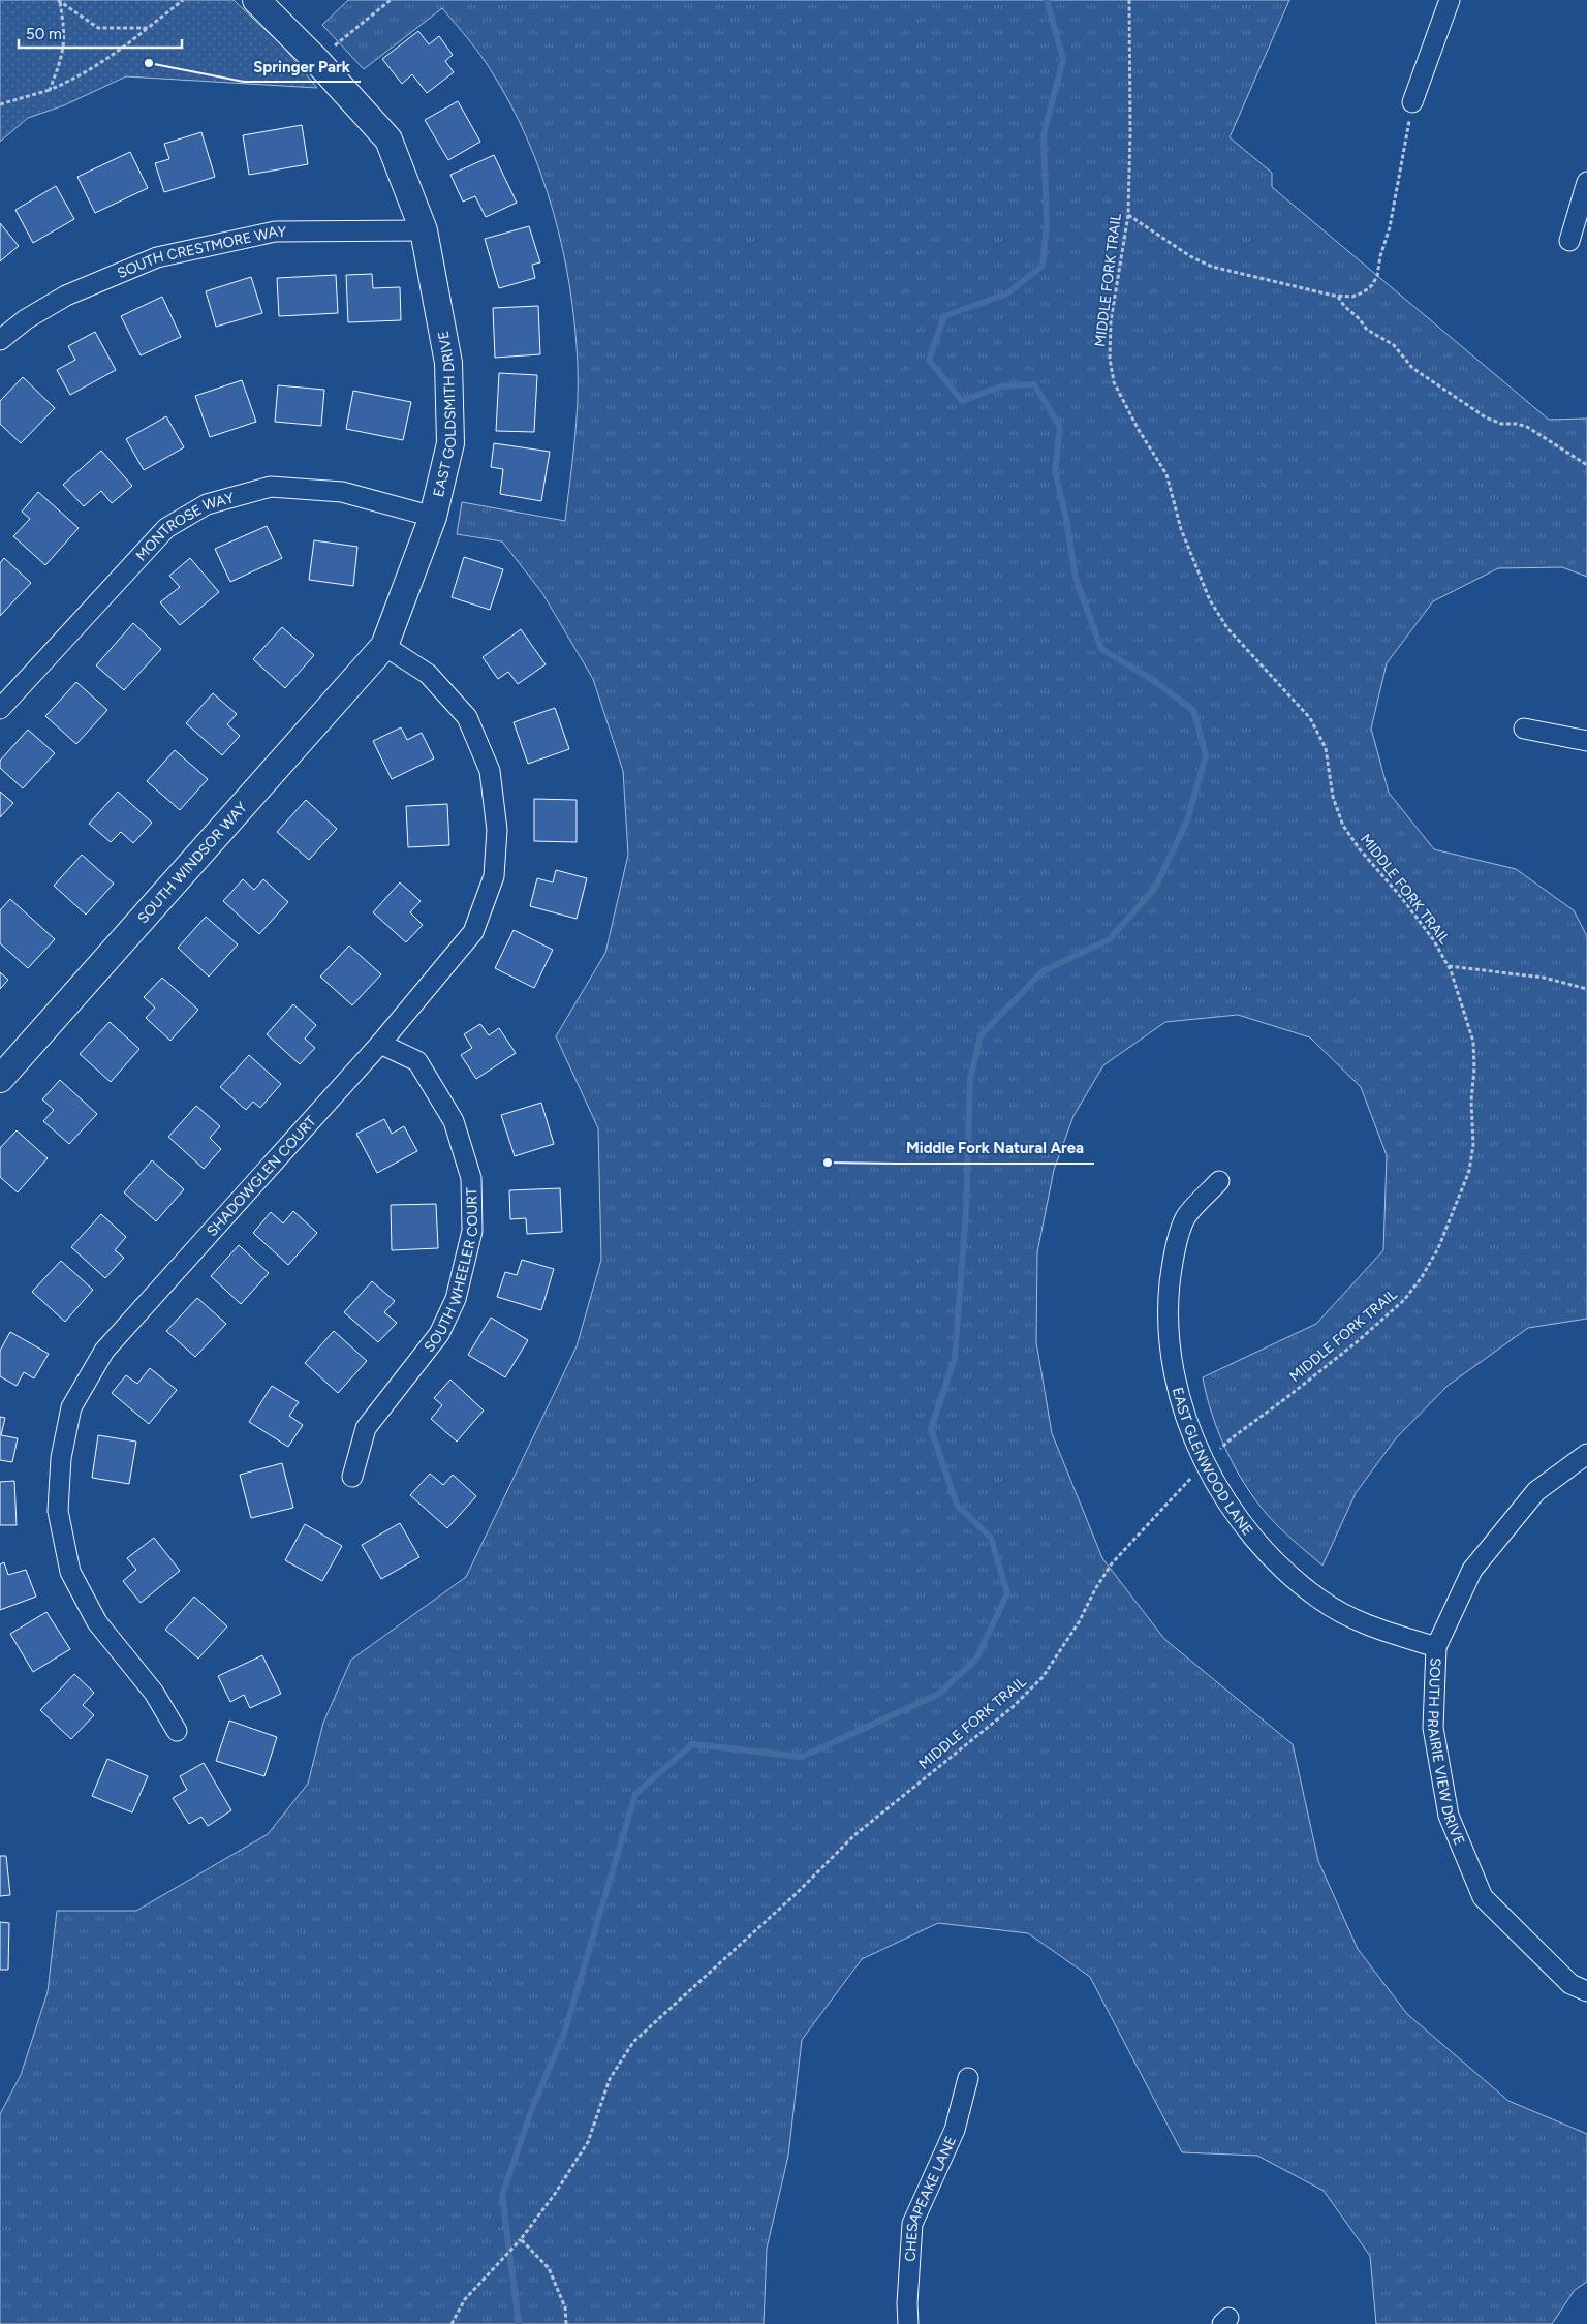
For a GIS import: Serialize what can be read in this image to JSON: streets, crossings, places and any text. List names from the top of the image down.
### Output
{
  "streets": {
    "street": [
      "SOUTH CRESTMORE WAY",
      "EAST GOLDSMITH DRIVE",
      "MONTROSE WAY",
      "SOUTH WINDSOR WAY",
      "SHADOWGLEN COURT",
      "SOUTH WHEELER COURT",
      "EAST GLENWOOD LANE",
      "SOUTH PRAIRIE VIEW DRIVE",
      "CHESAPEAKE LANE"
    ],
    "path": ["MIDDLE FORK TRAIL"]
  },
  "crossings": [
    ["SOUTH CRESTMORE WAY", "EAST GOLDSMITH DRIVE"],
    ["MIDDLE FORK TRAIL", "EAST GLENWOOD LANE"],
    ["EAST GOLDSMITH DRIVE", "MONTROSE WAY"],
    ["EAST GOLDSMITH DRIVE", "SOUTH WINDSOR WAY"],
    ["EAST GOLDSMITH DRIVE", "SHADOWGLEN COURT"],
    ["SOUTH WINDSOR WAY", "SHADOWGLEN COURT"],
    ["SHADOWGLEN COURT", "SOUTH WHEELER COURT"],
    ["EAST GLENWOOD LANE", "SOUTH PRAIRIE VIEW DRIVE"]
  ],
  "places": ["Springer Park", "Middle Fork Natural Area"],
  "scale_bar": "50 m"
}
